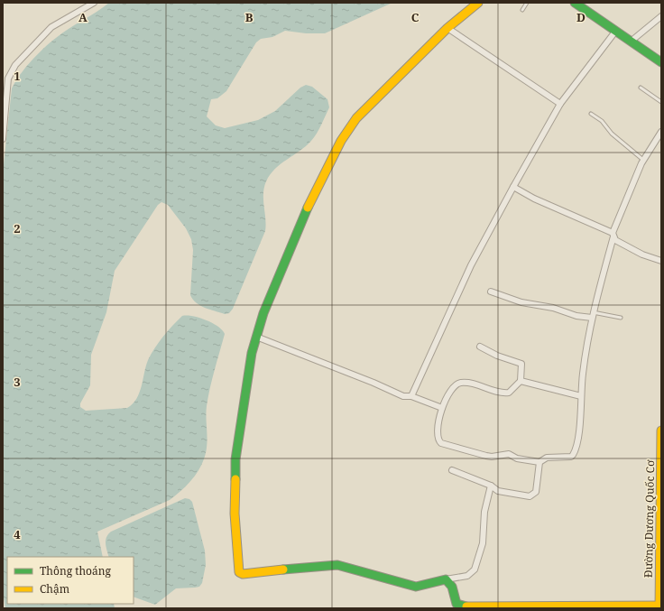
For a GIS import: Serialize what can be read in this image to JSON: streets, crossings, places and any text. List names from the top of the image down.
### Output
{
  "streets": {
    "street": ["Đường Dương Quốc Cơ"]
  },
  "legend": ["Thông thoáng", "Chậm"],
  "grid": {
    "columns": [
      "A",
      "B",
      "C",
      "D"
    ],
    "rows": [
      "1",
      "2",
      "3",
      "4"
    ]
  }
}
